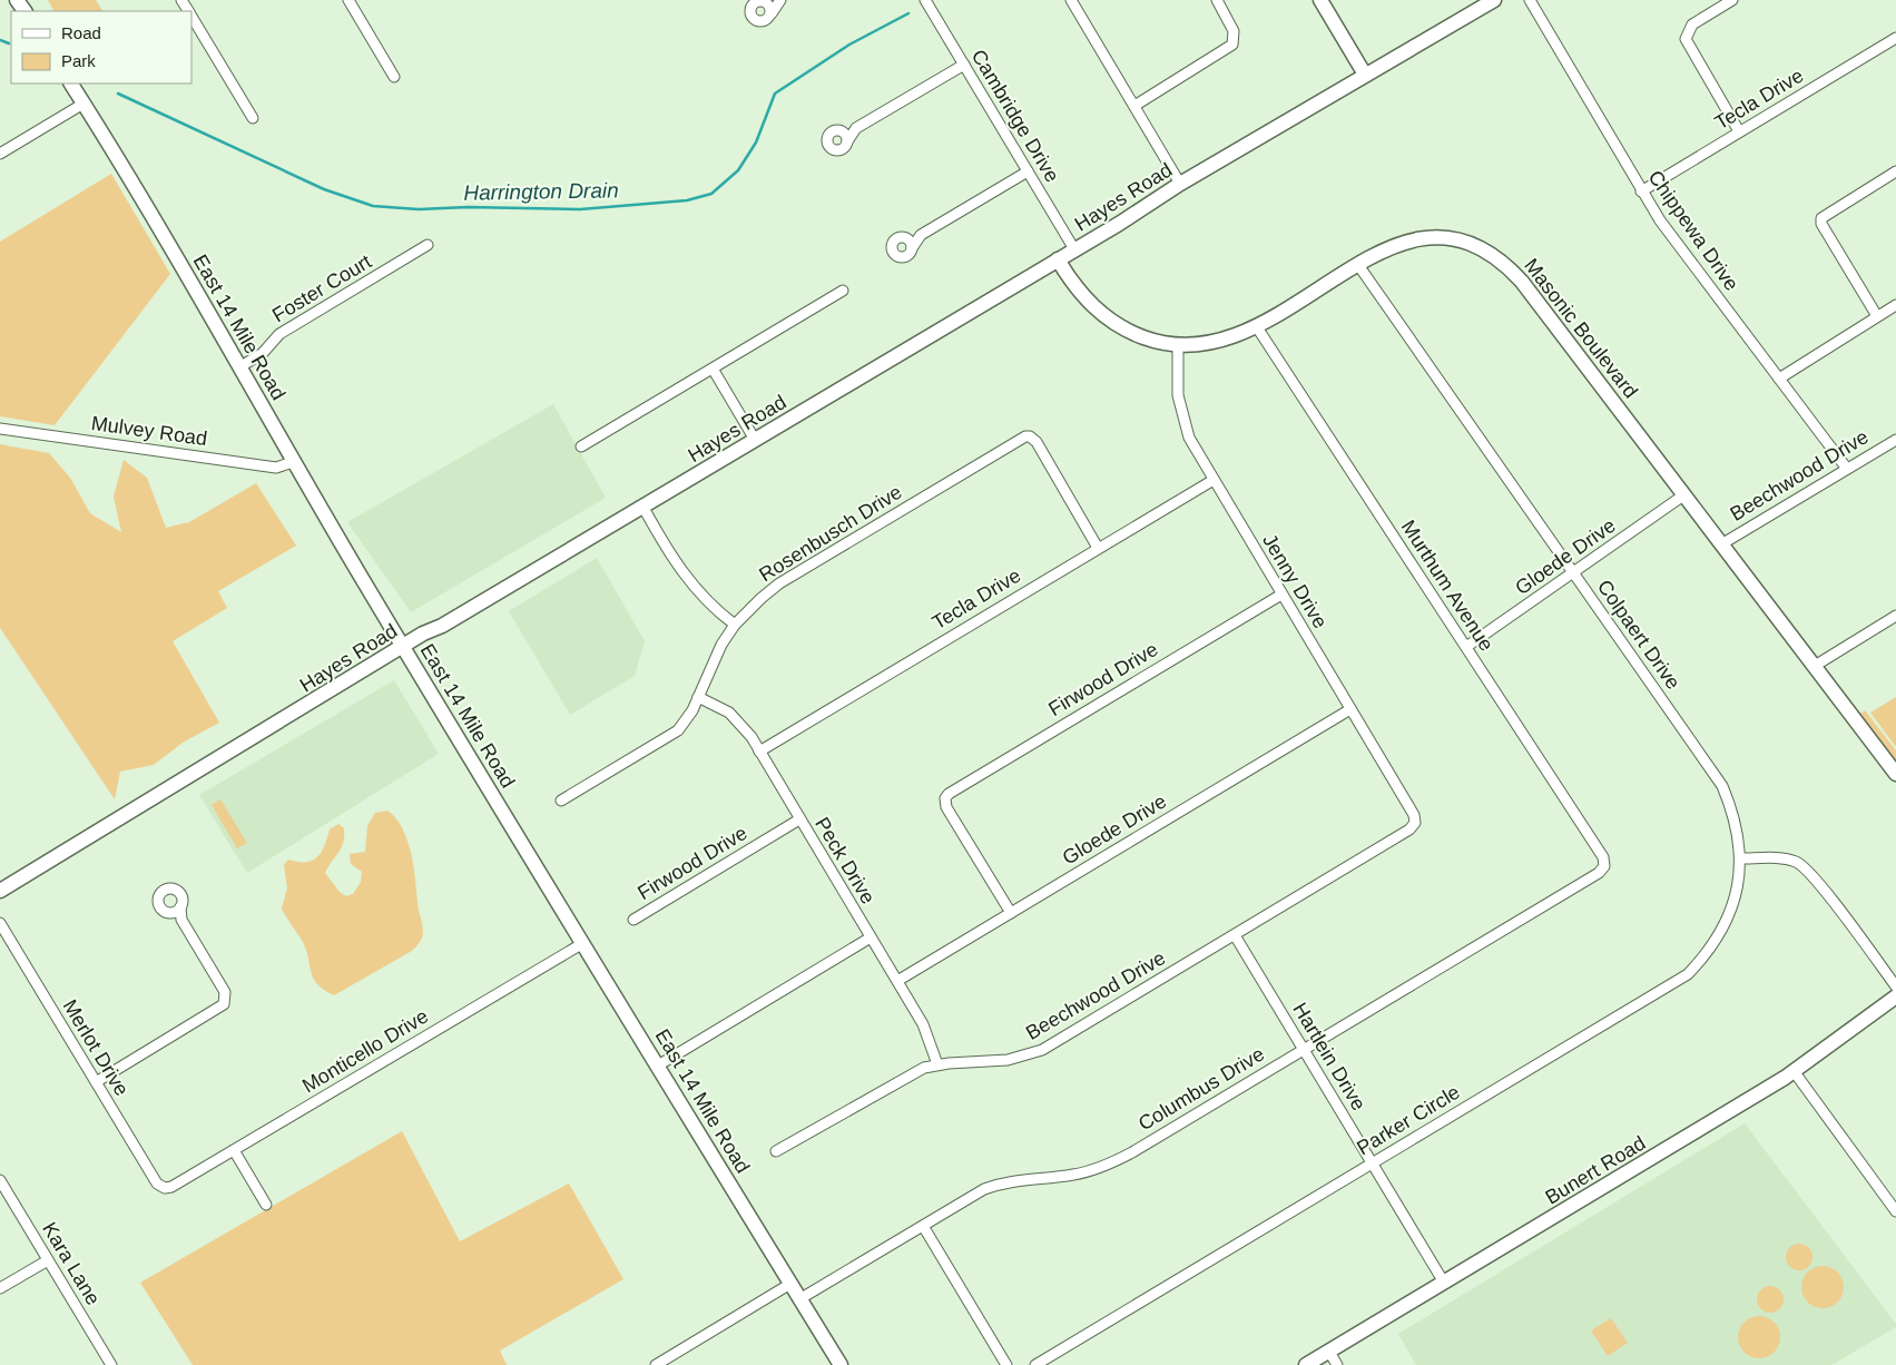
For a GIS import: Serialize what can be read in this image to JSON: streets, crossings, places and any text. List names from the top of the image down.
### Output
{
  "streets": {
    "street": [
      "Tecla Drive",
      "Cambridge Drive",
      "Hayes Road",
      "Chippewa Drive",
      "Foster Court",
      "East 14 Mile Road",
      "Masonic Boulevard",
      "Mulvey Road",
      "Beechwood Drive",
      "Rosenbusch Drive",
      "Gloede Drive",
      "Jenny Drive",
      "Murthum Avenue",
      "Colpaert Drive",
      "Firwood Drive",
      "Peck Drive",
      "Merlot Drive",
      "Monticello Drive",
      "Hartlein Drive",
      "Columbus Drive",
      "Parker Circle",
      "Bunert Road",
      "Kara Lane"
    ]
  },
  "crossings": [
    ["Tecla Drive", "Chippewa Drive"],
    ["Tecla Drive", "Rosenbusch Drive"],
    ["Tecla Drive", "Jenny Drive"],
    ["Tecla Drive", "Peck Drive"],
    ["Cambridge Drive", "Hayes Road"],
    ["Hayes Road", "East 14 Mile Road"],
    ["Hayes Road", "Masonic Boulevard"],
    ["Chippewa Drive", "Beechwood Drive"],
    ["Foster Court", "East 14 Mile Road"],
    ["East 14 Mile Road", "Mulvey Road"],
    ["East 14 Mile Road", "Monticello Drive"],
    ["East 14 Mile Road", "Columbus Drive"],
    ["Masonic Boulevard", "Beechwood Drive"],
    ["Masonic Boulevard", "Gloede Drive"],
    ["Masonic Boulevard", "Jenny Drive"],
    ["Masonic Boulevard", "Murthum Avenue"],
    ["Masonic Boulevard", "Colpaert Drive"],
    ["Beechwood Drive", "Jenny Drive"],
    ["Beechwood Drive", "Peck Drive"],
    ["Beechwood Drive", "Hartlein Drive"],
    ["Rosenbusch Drive", "Peck Drive"],
    ["Gloede Drive", "Jenny Drive"],
    ["Gloede Drive", "Murthum Avenue"],
    ["Gloede Drive", "Colpaert Drive"],
    ["Gloede Drive", "Firwood Drive"],
    ["Gloede Drive", "Peck Drive"],
    ["Jenny Drive", "Firwood Drive"],
    ["Murthum Avenue", "Columbus Drive"],
    ["Colpaert Drive", "Parker Circle"],
    ["Firwood Drive", "Peck Drive"],
    ["Merlot Drive", "Monticello Drive"],
    ["Hartlein Drive", "Columbus Drive"],
    ["Hartlein Drive", "Parker Circle"],
    ["Hartlein Drive", "Bunert Road"]
  ],
  "water": ["Harrington Drain"],
  "legend": ["Road", "Park"]
}
